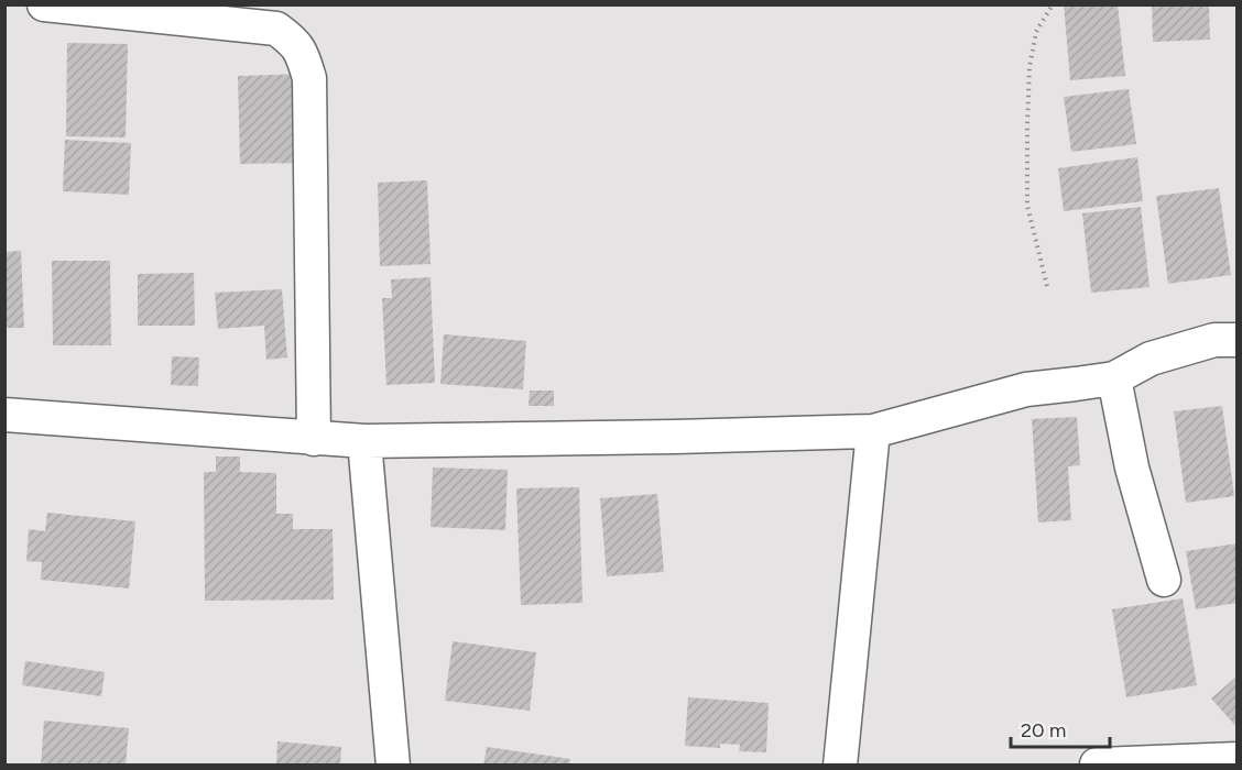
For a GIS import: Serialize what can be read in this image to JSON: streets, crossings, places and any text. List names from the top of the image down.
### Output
{
  "scale_bar": "20 m"
}
